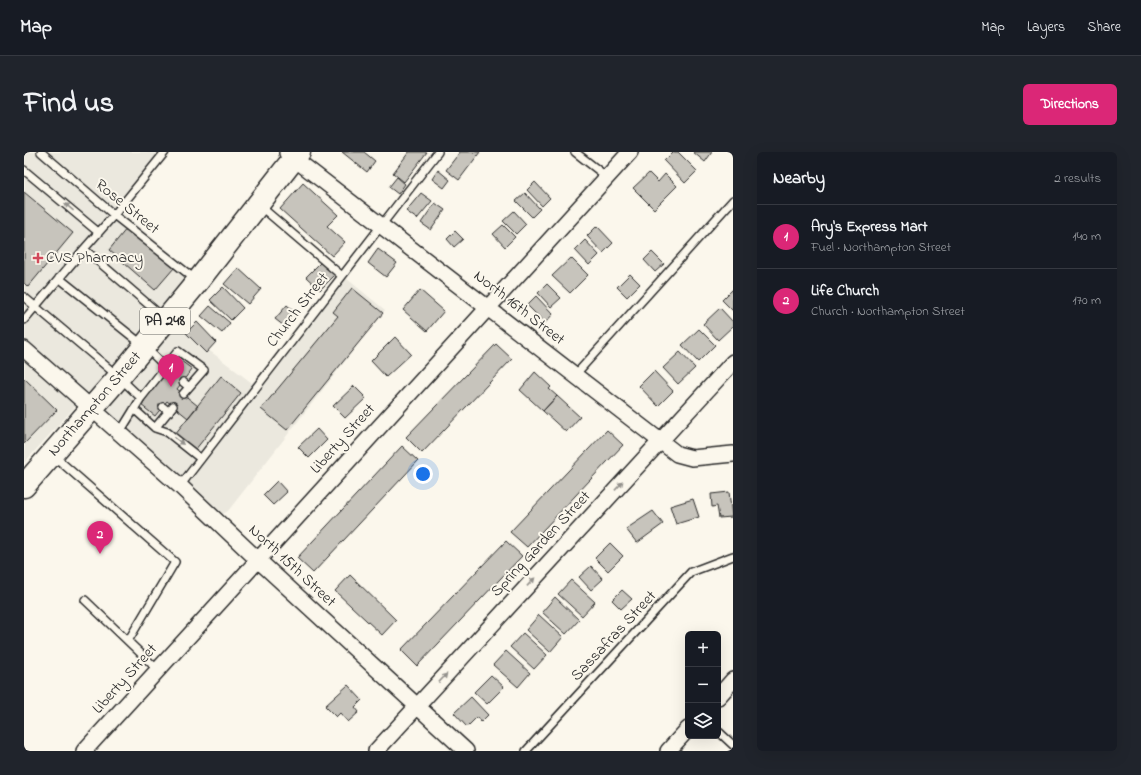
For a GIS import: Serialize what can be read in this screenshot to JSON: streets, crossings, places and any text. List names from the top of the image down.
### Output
{
  "streets": {
    "main road": ["PA 248", "Northampton Street"],
    "street": [
      "North 16th Street",
      "Liberty Street",
      "Spring Garden Street",
      "North 15th Street"
    ],
    "lane": ["Rose Street", "Church Street", "Sassafras Street"]
  },
  "crossings": [
    ["Rose Street", "Northampton Street"],
    ["North 16th Street", "Church Street"],
    ["North 16th Street", "Northampton Street"],
    ["North 16th Street", "Liberty Street"],
    ["North 16th Street", "Spring Garden Street"],
    ["Church Street", "North 15th Street"],
    ["Northampton Street", "North 15th Street"],
    ["Liberty Street", "North 15th Street"],
    ["Spring Garden Street", "North 15th Street"]
  ],
  "one_way": ["Spring Garden Street"],
  "places": {
    "health": ["CVS Pharmacy"]
  },
  "page": {
    "header": "Map",
    "nav": ["Map", "Layers", "Share"],
    "title": "Find us",
    "buttons": "Directions",
    "heading": ["Nearby", "2 results"],
    "list": [
      {
        "mark": "1",
        "name": "Ary's Express Mart",
        "note": "Fuel · Northampton Street",
        "value": "140 m"
      },
      {
        "mark": "2",
        "name": "Life Church",
        "note": "Church · Northampton Street",
        "value": "170 m"
      }
    ],
    "pins": ["1", "2"],
    "map_buttons": ["+", "−"]
  }
}
